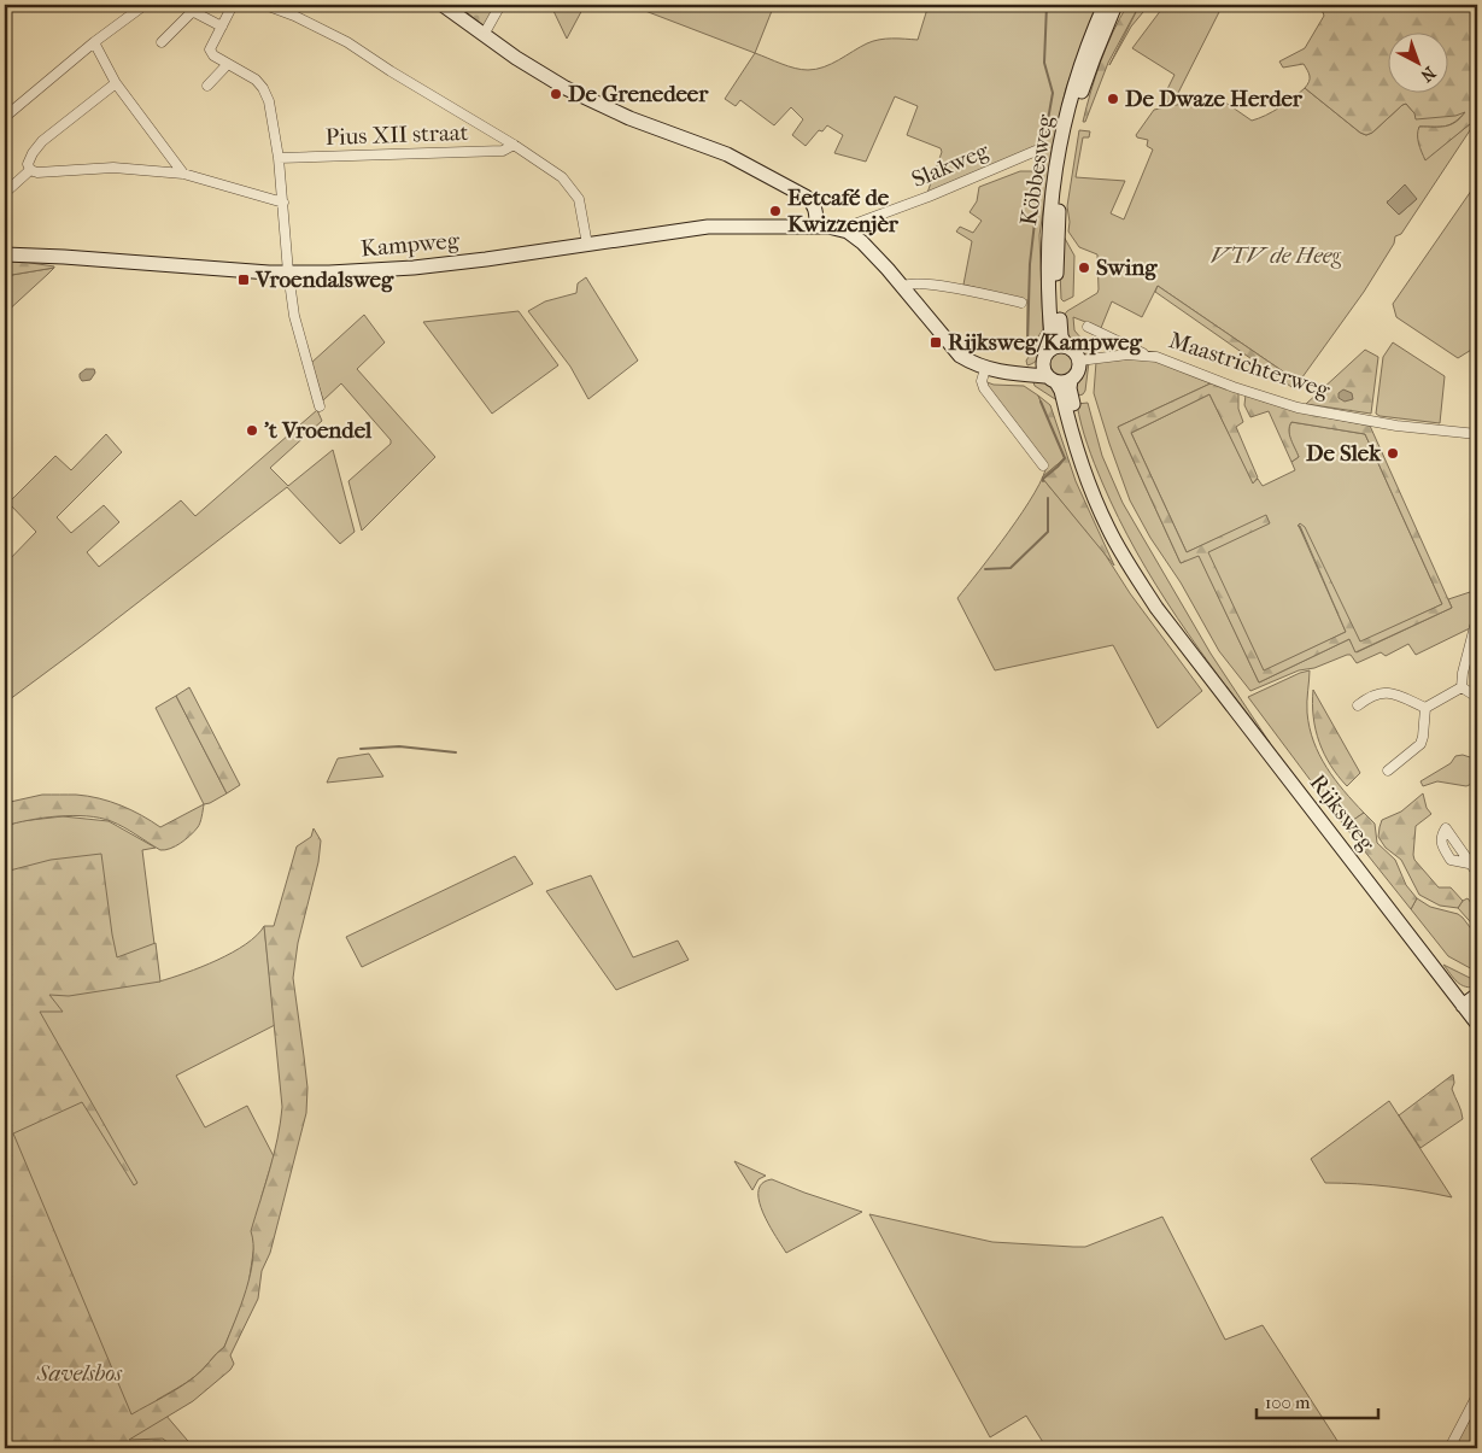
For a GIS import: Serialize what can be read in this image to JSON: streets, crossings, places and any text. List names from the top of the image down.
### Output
{
  "streets": {
    "main road": ["Köbbesweg", "Kampweg", "Rijksweg"],
    "street": ["Pius XII straat", "Slakweg", "Maastrichterweg"]
  },
  "crossings": [
    ["Köbbesweg", "Maastrichterweg"],
    ["Köbbesweg", "Rijksweg"],
    ["Maastrichterweg", "Rijksweg"]
  ],
  "parks": ["VTV de Heeg", "Savelsbos"],
  "places": {
    "other": [
      "De Grenedeer",
      "De Dwaze Herder",
      "Eetcafé de Kwizzenjèr",
      "Swing",
      "'t Vroendel",
      "De Slek"
    ],
    "transit": ["Vroendalsweg", "Rijksweg/Kampweg"]
  },
  "scale_bar": "100 m",
  "north": "bottom right"
}
